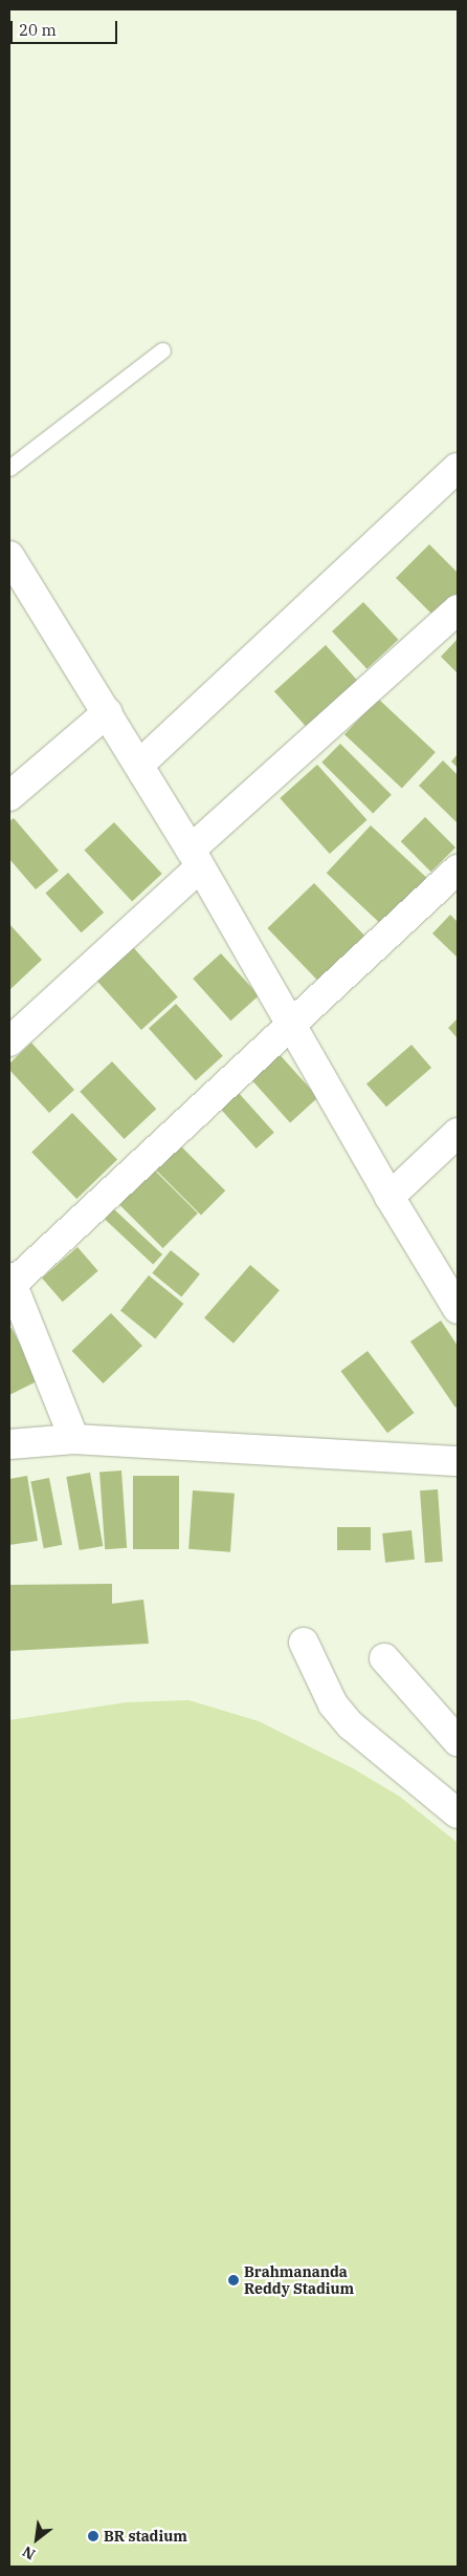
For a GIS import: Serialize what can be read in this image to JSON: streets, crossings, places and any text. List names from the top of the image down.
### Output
{
  "places": ["Brahmananda Reddy Stadium", "BR stadium"],
  "scale_bar": "20 m",
  "north": "bottom left"
}
